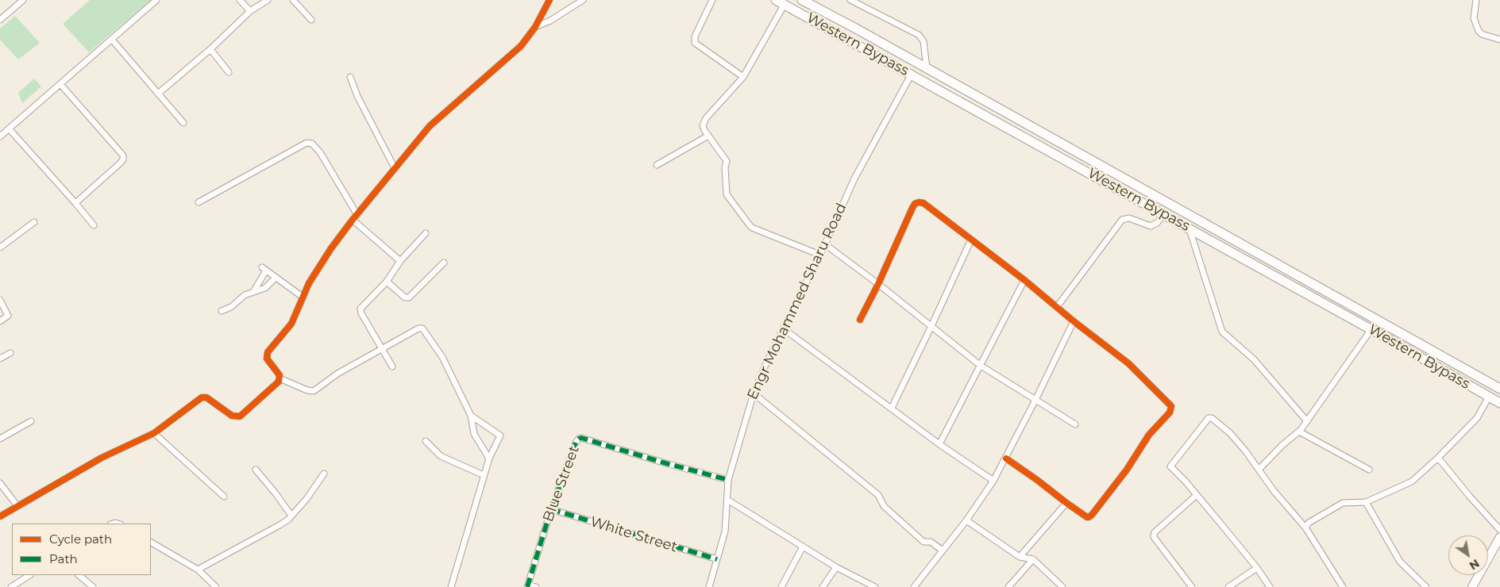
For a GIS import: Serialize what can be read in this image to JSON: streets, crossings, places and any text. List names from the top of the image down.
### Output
{
  "streets": {
    "main road": ["Western Bypass"],
    "street": ["Engr Mohammed Sharu Road", "Blue Street", "White Street"]
  },
  "crossings": [
    ["Western Bypass", "Engr Mohammed Sharu Road"],
    ["Engr Mohammed Sharu Road", "Blue Street"],
    ["Engr Mohammed Sharu Road", "White Street"],
    ["Blue Street", "White Street"]
  ],
  "legend": ["Cycle path", "Path"],
  "north": "bottom right"
}
